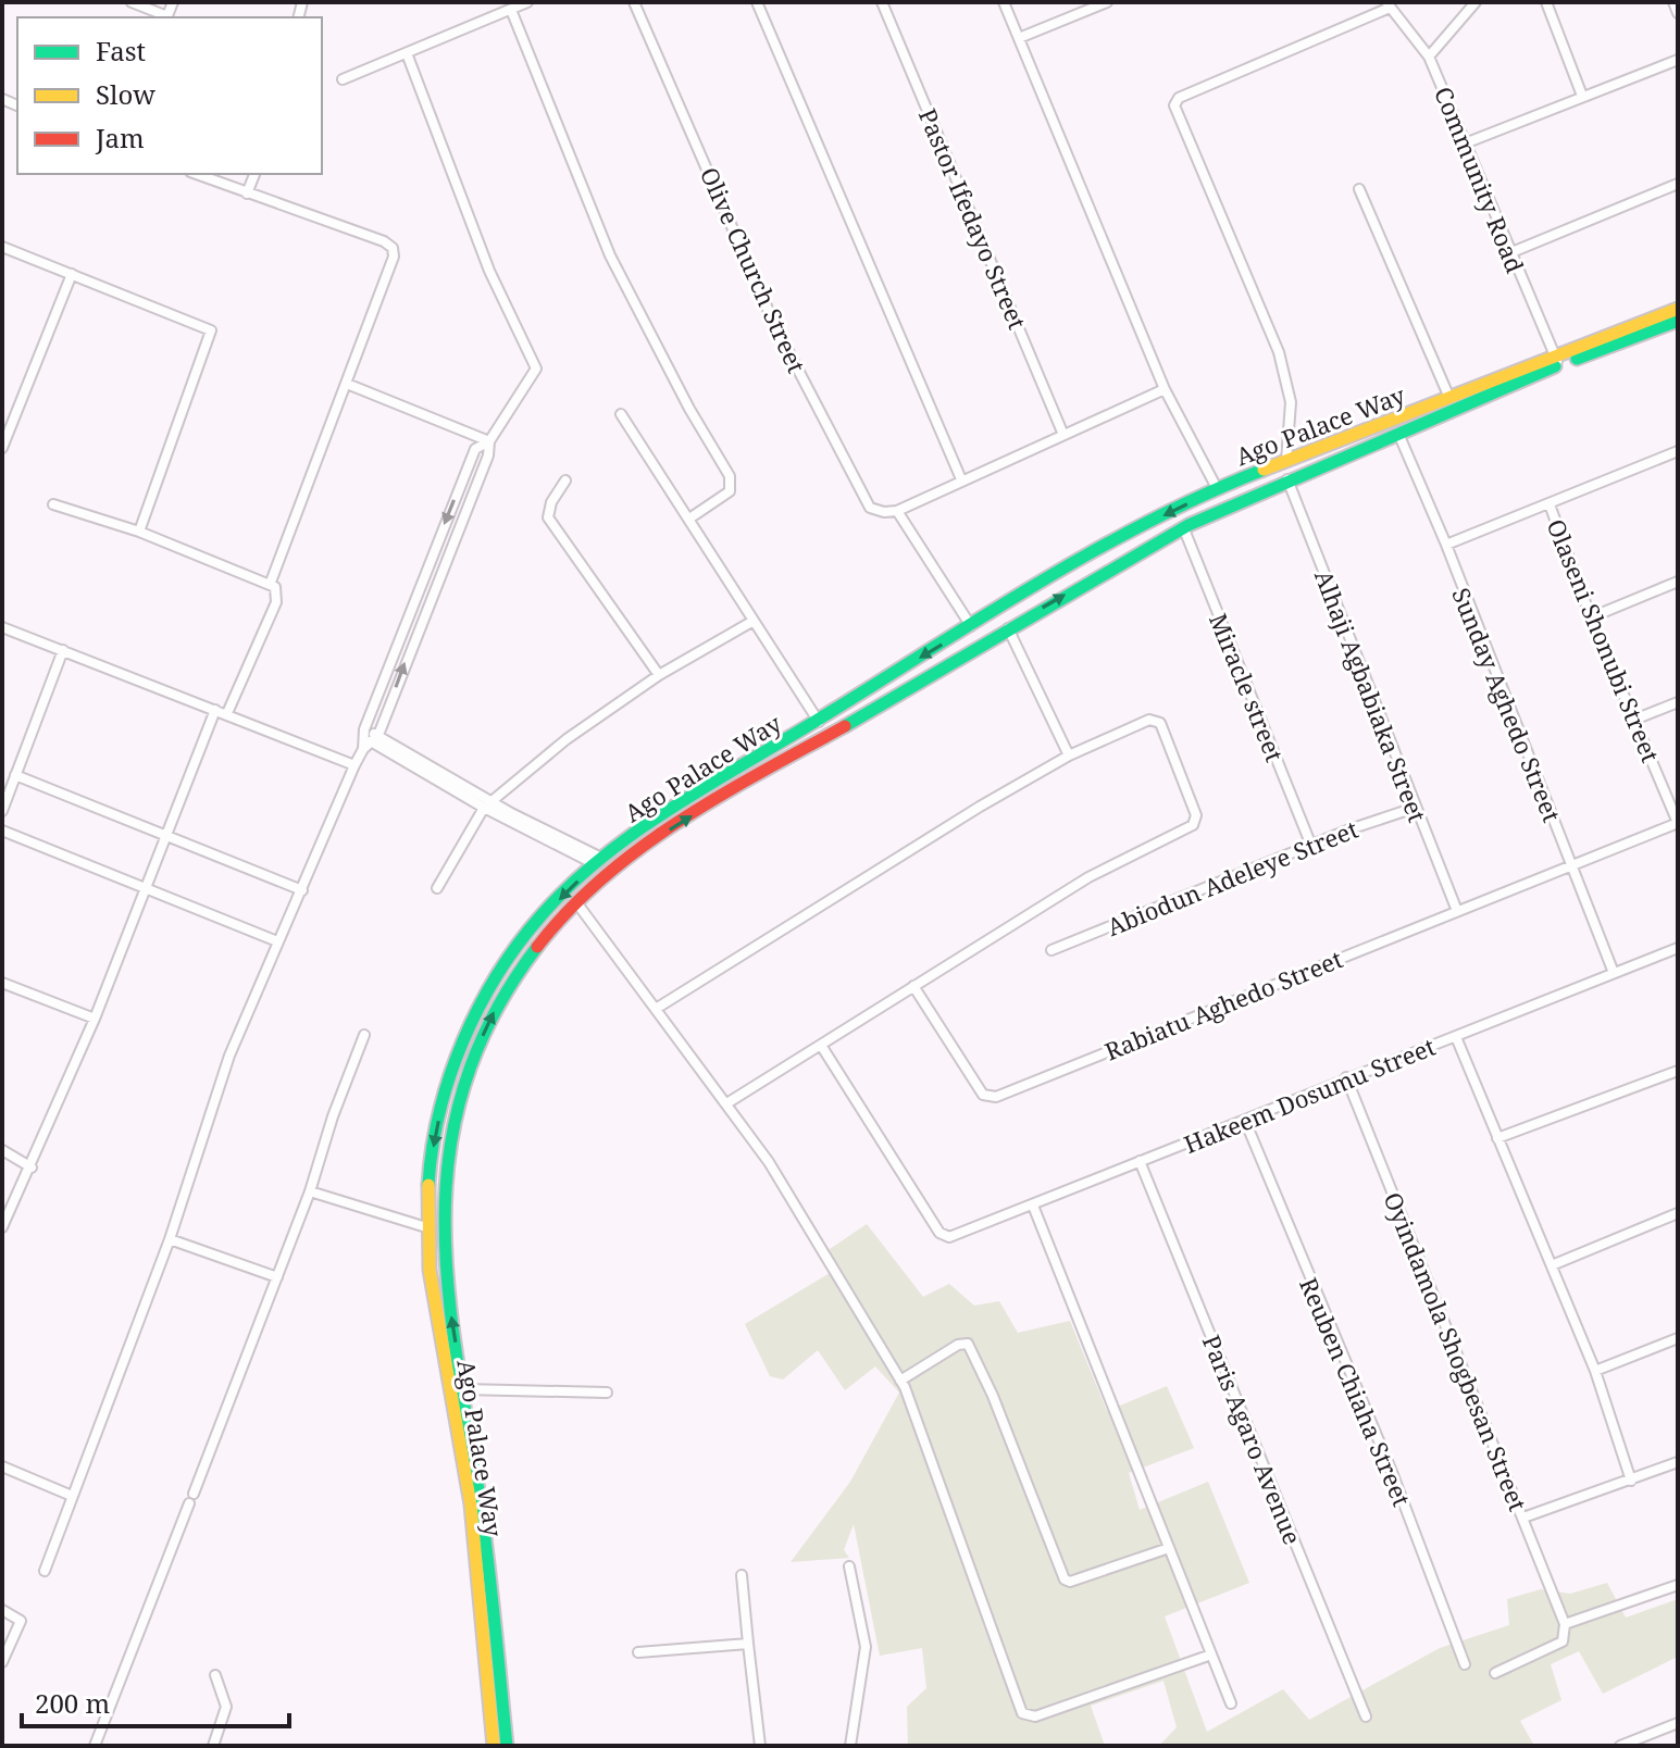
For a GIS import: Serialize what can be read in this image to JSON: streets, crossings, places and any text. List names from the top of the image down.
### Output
{
  "streets": {
    "main road": ["Ago Palace Way"],
    "street": [
      "Community Road",
      "Pastor Ifedayo Street",
      "Olive Church Street",
      "Olaseni Shonubi Street",
      "Miracle street",
      "Alhaji Agbabiaka Street",
      "Sunday Aghedo Street",
      "Abiodun Adeleye Street",
      "Rabiatu Aghedo Street",
      "Hakeem Dosumu Street",
      "Oyindamola Shogbesan Street",
      "Reuben Chiaha Street",
      "Paris Agaro Avenue"
    ]
  },
  "crossings": [
    ["Community Road", "Ago Palace Way"],
    ["Ago Palace Way", "Miracle street"],
    ["Ago Palace Way", "Alhaji Agbabiaka Street"],
    ["Ago Palace Way", "Sunday Aghedo Street"],
    ["Olaseni Shonubi Street", "Rabiatu Aghedo Street"],
    ["Miracle street", "Abiodun Adeleye Street"],
    ["Alhaji Agbabiaka Street", "Abiodun Adeleye Street"],
    ["Alhaji Agbabiaka Street", "Rabiatu Aghedo Street"],
    ["Sunday Aghedo Street", "Rabiatu Aghedo Street"],
    ["Sunday Aghedo Street", "Hakeem Dosumu Street"],
    ["Hakeem Dosumu Street", "Oyindamola Shogbesan Street"],
    ["Hakeem Dosumu Street", "Reuben Chiaha Street"],
    ["Hakeem Dosumu Street", "Paris Agaro Avenue"]
  ],
  "legend": ["Fast", "Slow", "Jam"],
  "scale_bar": "200 m"
}
